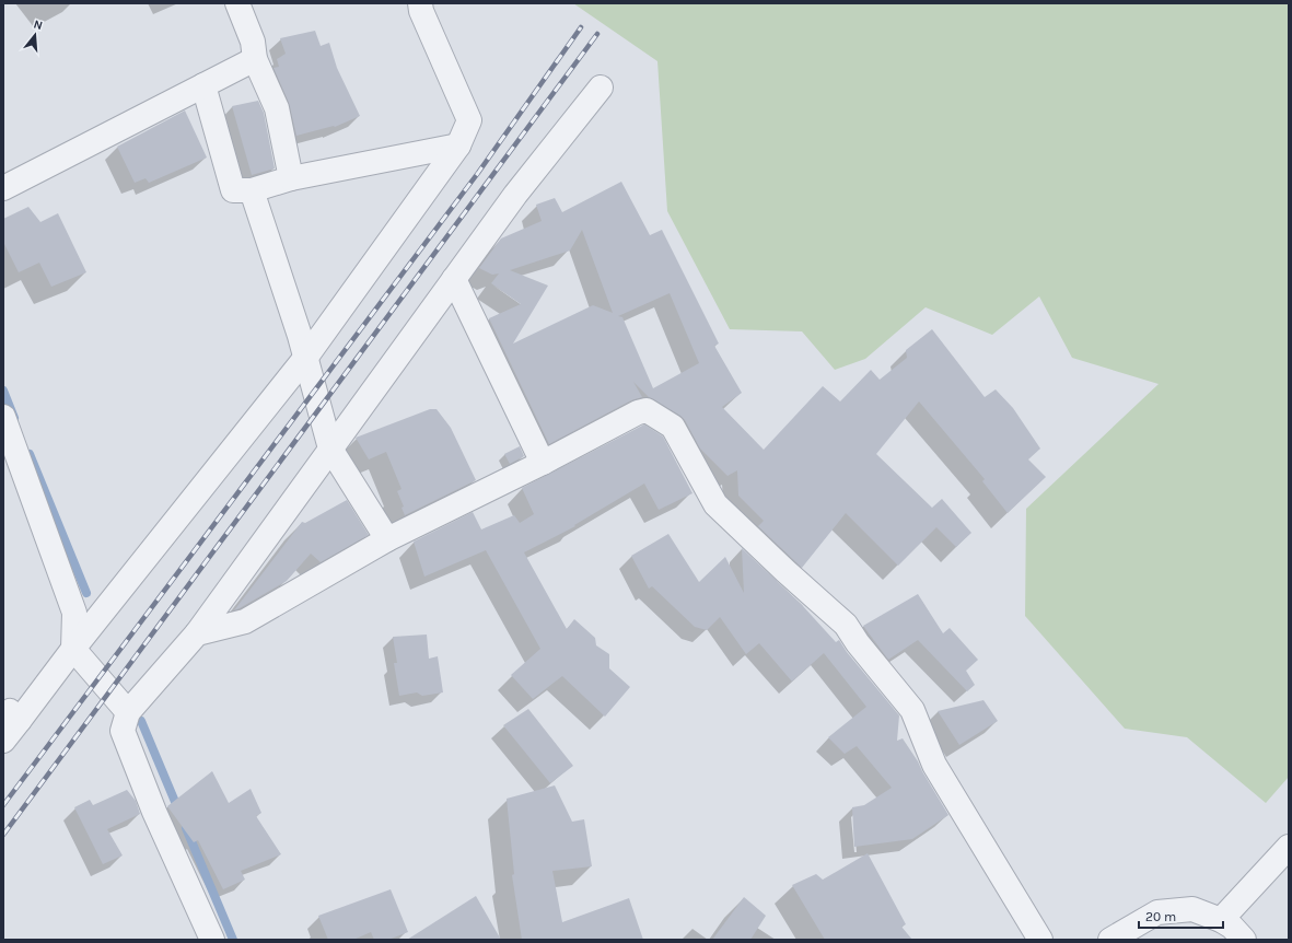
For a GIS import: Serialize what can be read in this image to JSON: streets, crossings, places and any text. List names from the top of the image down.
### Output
{
  "scale_bar": "20 m",
  "north": "top"
}
